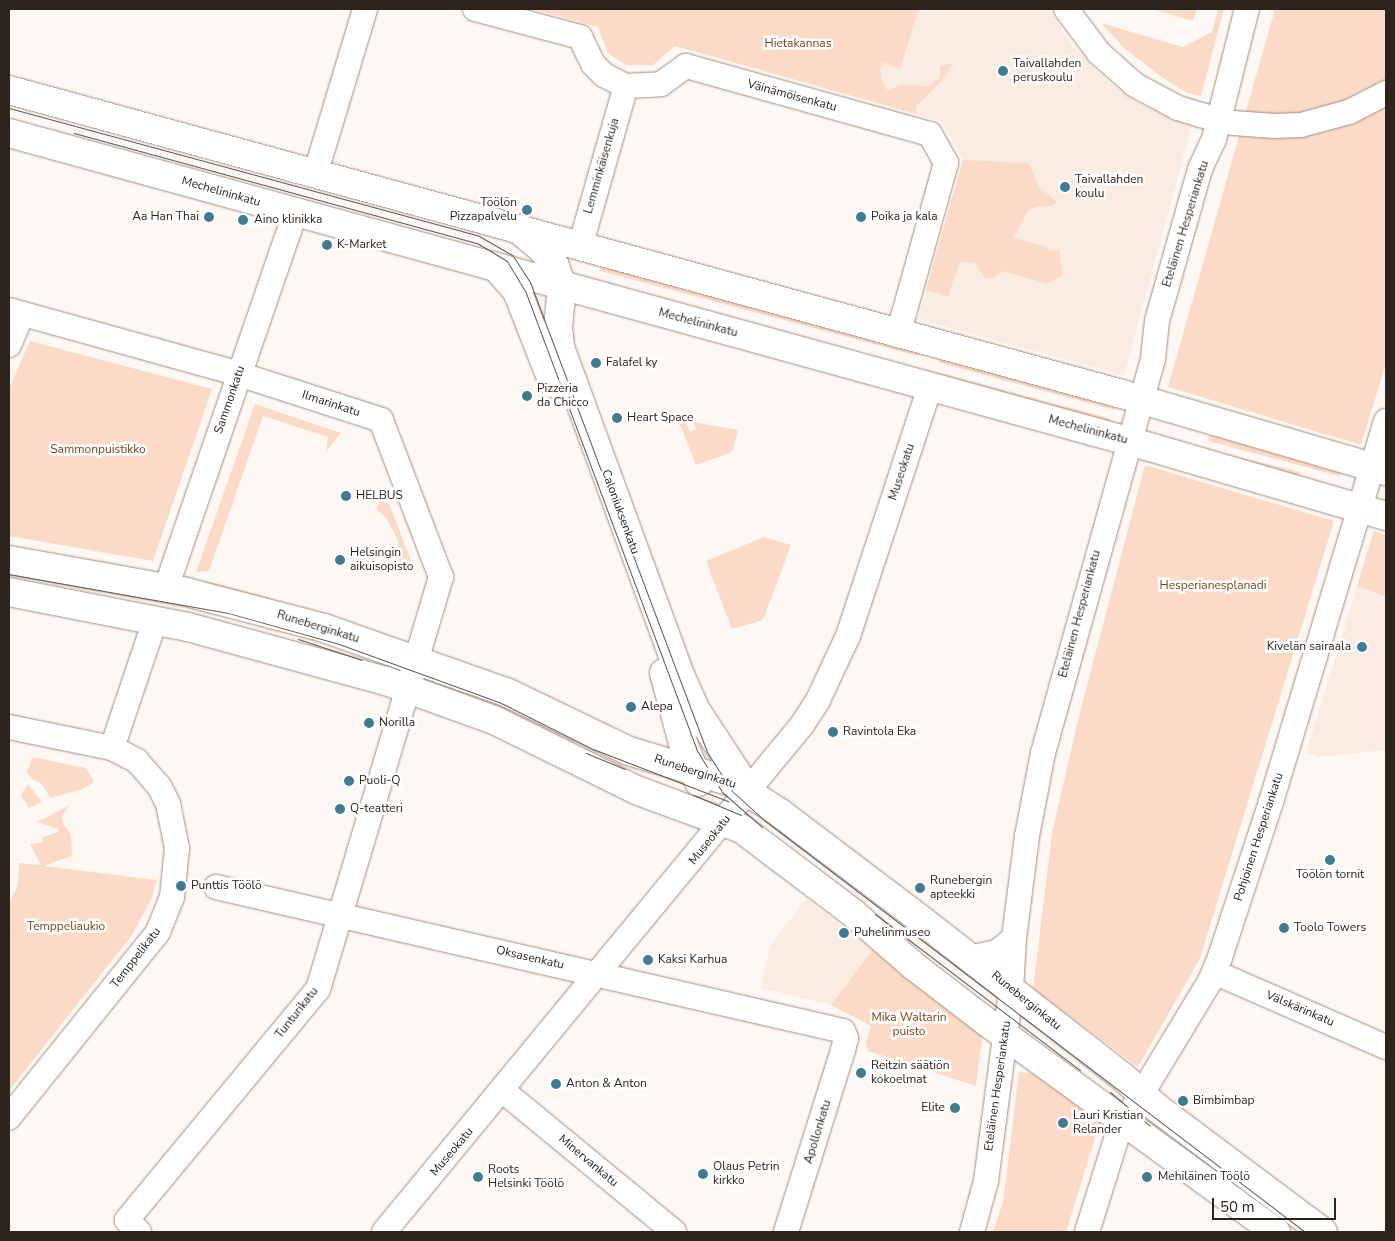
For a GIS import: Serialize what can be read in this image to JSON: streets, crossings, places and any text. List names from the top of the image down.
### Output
{
  "streets": {
    "main road": ["Mechelininkatu", "Caloniuksenkatu", "Runeberginkatu"],
    "street": [
      "Väinämöisenkatu",
      "Lemminkäisenkuja",
      "Eteläinen Hesperiankatu",
      "Sammonkatu",
      "Ilmarinkatu",
      "Museokatu",
      "Pohjoinen Hesperiankatu",
      "Temppelikatu",
      "Oksasenkatu",
      "Välskärinkatu",
      "Tunturikatu",
      "Apollonkatu",
      "Minervankatu"
    ]
  },
  "crossings": [
    ["Väinämöisenkatu", "Lemminkäisenkuja"],
    ["Mechelininkatu", "Eteläinen Hesperiankatu"],
    ["Mechelininkatu", "Sammonkatu"],
    ["Mechelininkatu", "Museokatu"],
    ["Mechelininkatu", "Caloniuksenkatu"],
    ["Mechelininkatu", "Pohjoinen Hesperiankatu"],
    ["Eteläinen Hesperiankatu", "Runeberginkatu"],
    ["Sammonkatu", "Ilmarinkatu"],
    ["Sammonkatu", "Runeberginkatu"],
    ["Ilmarinkatu", "Runeberginkatu"],
    ["Ilmarinkatu", "Tunturikatu"],
    ["Museokatu", "Caloniuksenkatu"],
    ["Museokatu", "Runeberginkatu"],
    ["Museokatu", "Oksasenkatu"],
    ["Museokatu", "Minervankatu"],
    ["Caloniuksenkatu", "Runeberginkatu"],
    ["Runeberginkatu", "Pohjoinen Hesperiankatu"],
    ["Pohjoinen Hesperiankatu", "Välskärinkatu"],
    ["Oksasenkatu", "Tunturikatu"],
    ["Oksasenkatu", "Apollonkatu"]
  ],
  "parks": [
    "Hietakannas",
    "Sammonpuistikko",
    "Hesperianesplanadi",
    "Temppeliaukio",
    "Mika Waltarin puisto"
  ],
  "places": [
    "Taivallahden peruskoulu",
    "Taivallahden koulu",
    "Töölön Pizzapalvelu",
    "Aa Han Thai",
    "Poika ja kala",
    "Aino klinikka",
    "K-Market",
    "Falafel ky",
    "Pizzeria da Chicco",
    "Heart Space",
    "HELBUS",
    "Helsingin aikuisopisto",
    "Kivelän sairaala",
    "Alepa",
    "Norilla",
    "Ravintola Eka",
    "Puoli-Q",
    "Q-teatteri",
    "Töölön tornit",
    "Punttis Töölö",
    "Runebergin apteekki",
    "Toolo Towers",
    "Puhelinmuseo",
    "Kaksi Karhua",
    "Reitzin säätiön kokoelmat",
    "Anton & Anton",
    "Bimbimbap",
    "Elite",
    "Lauri Kristian Relander",
    "Olaus Petrin kirkko",
    "Roots Helsinki Töölö",
    "Mehiläinen Töölö"
  ],
  "scale_bar": "50 m"
}
